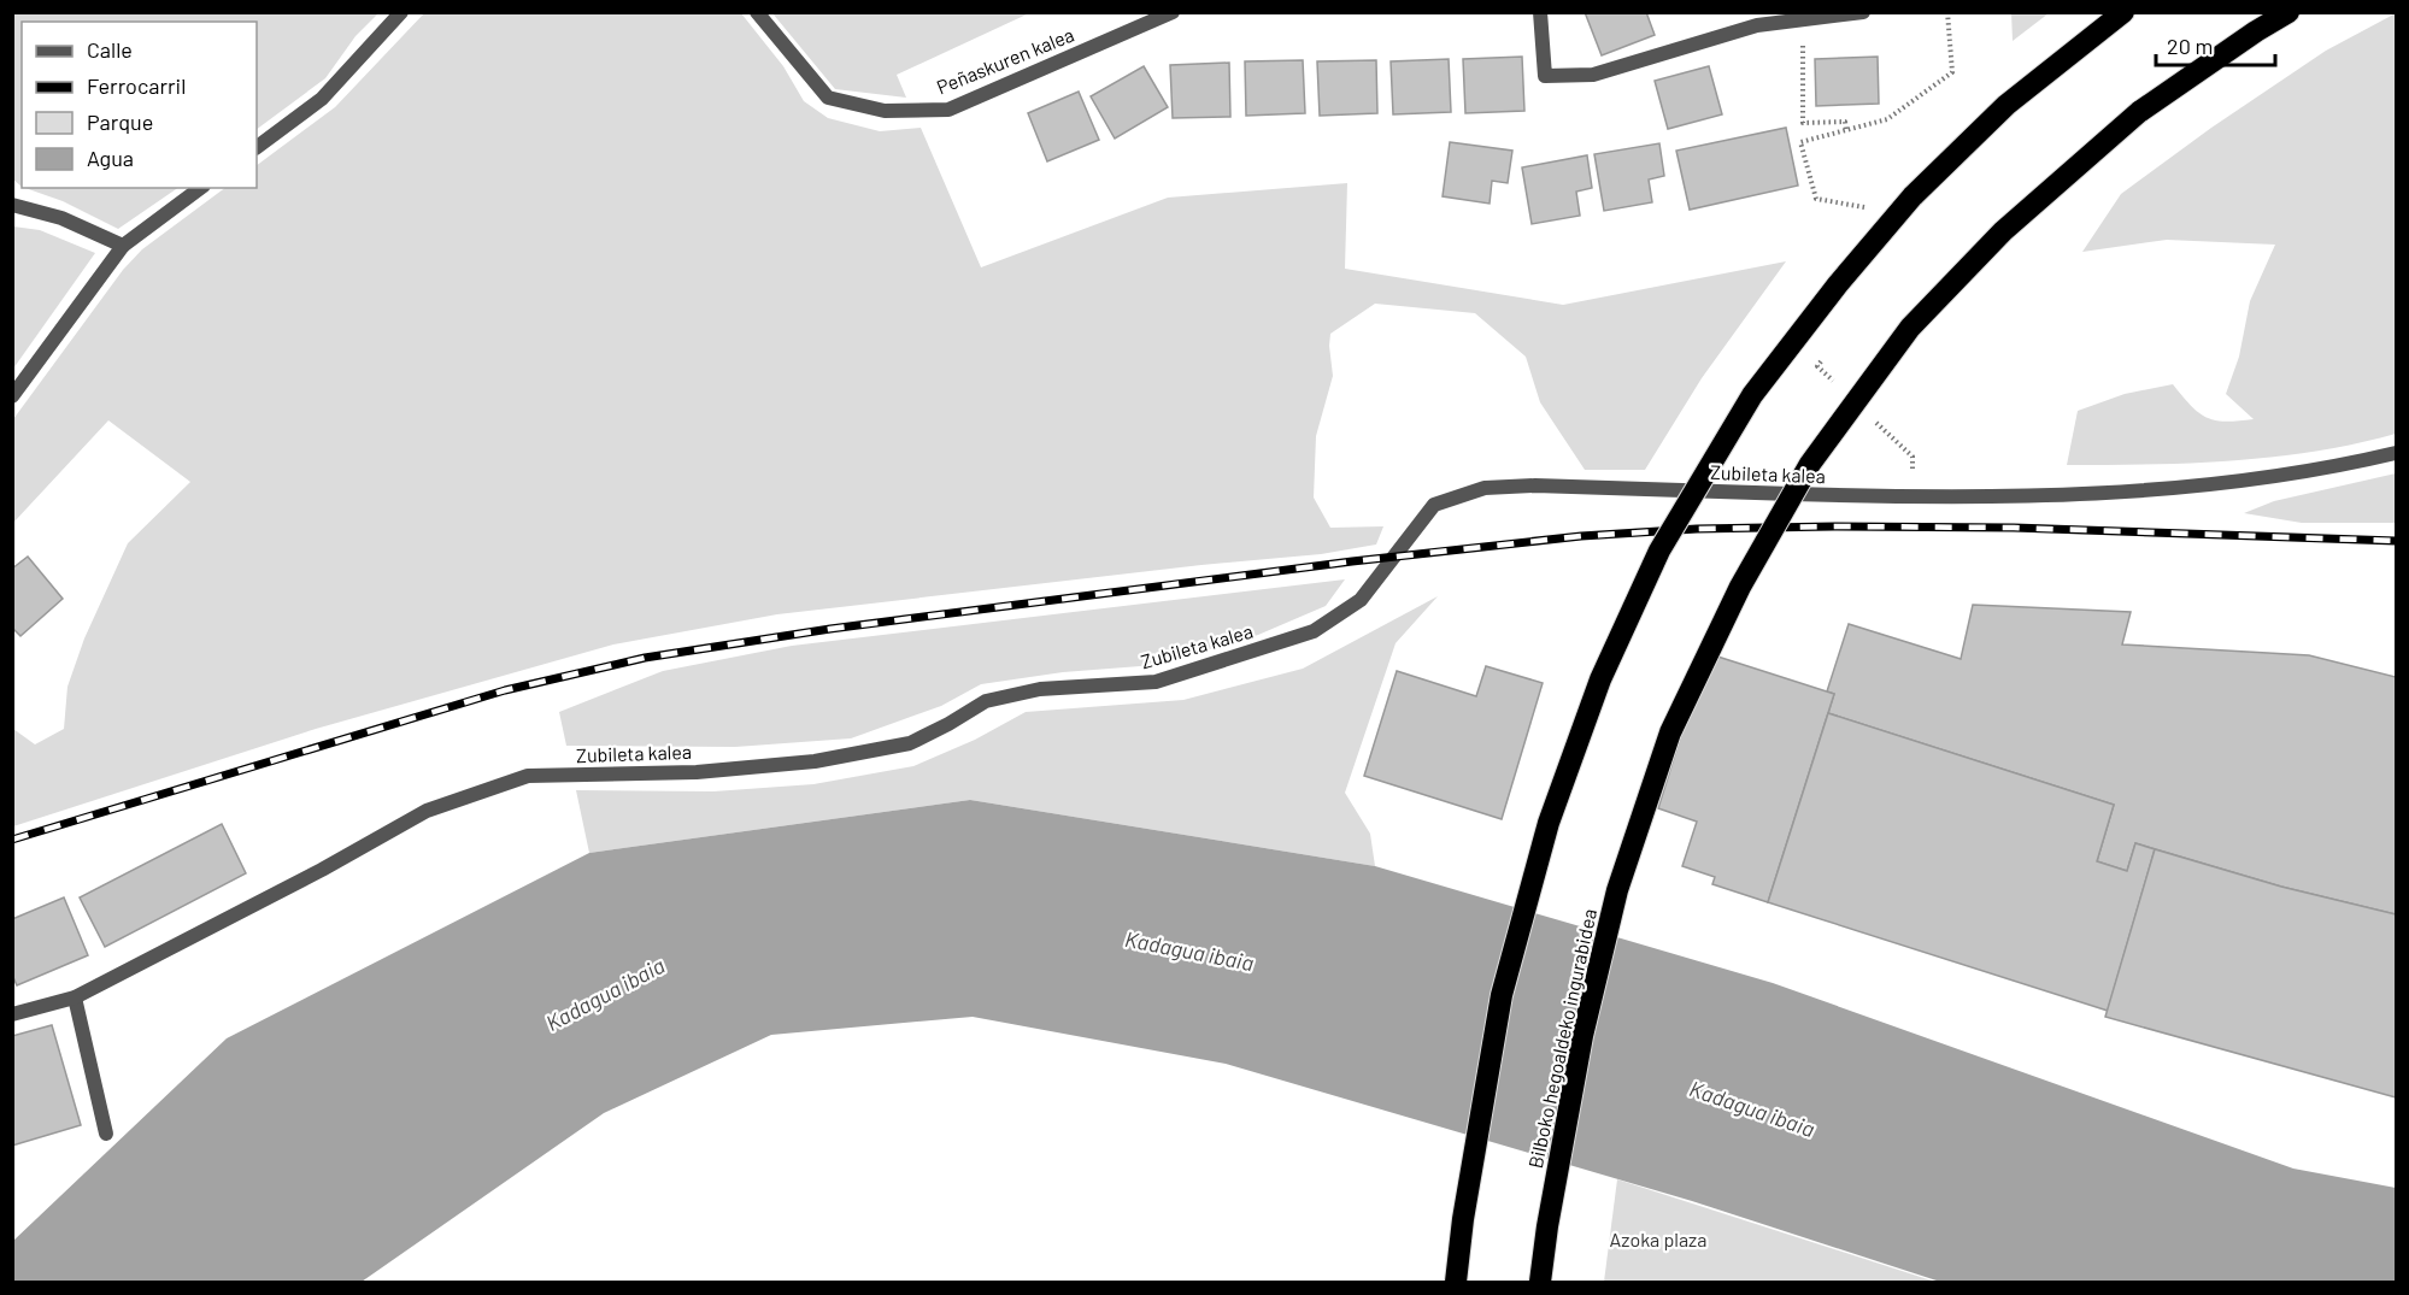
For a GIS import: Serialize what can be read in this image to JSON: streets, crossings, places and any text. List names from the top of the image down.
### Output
{
  "streets": {
    "highway": ["Bilboko hegoaldeko ingurabidea"],
    "street": ["Peñaskuren kalea", "Zubileta kalea"]
  },
  "water": ["Kadagua ibaia"],
  "parks": ["Azoka plaza"],
  "legend": [
    "Calle",
    "Ferrocarril",
    "Parque",
    "Agua"
  ],
  "scale_bar": "20 m"
}
